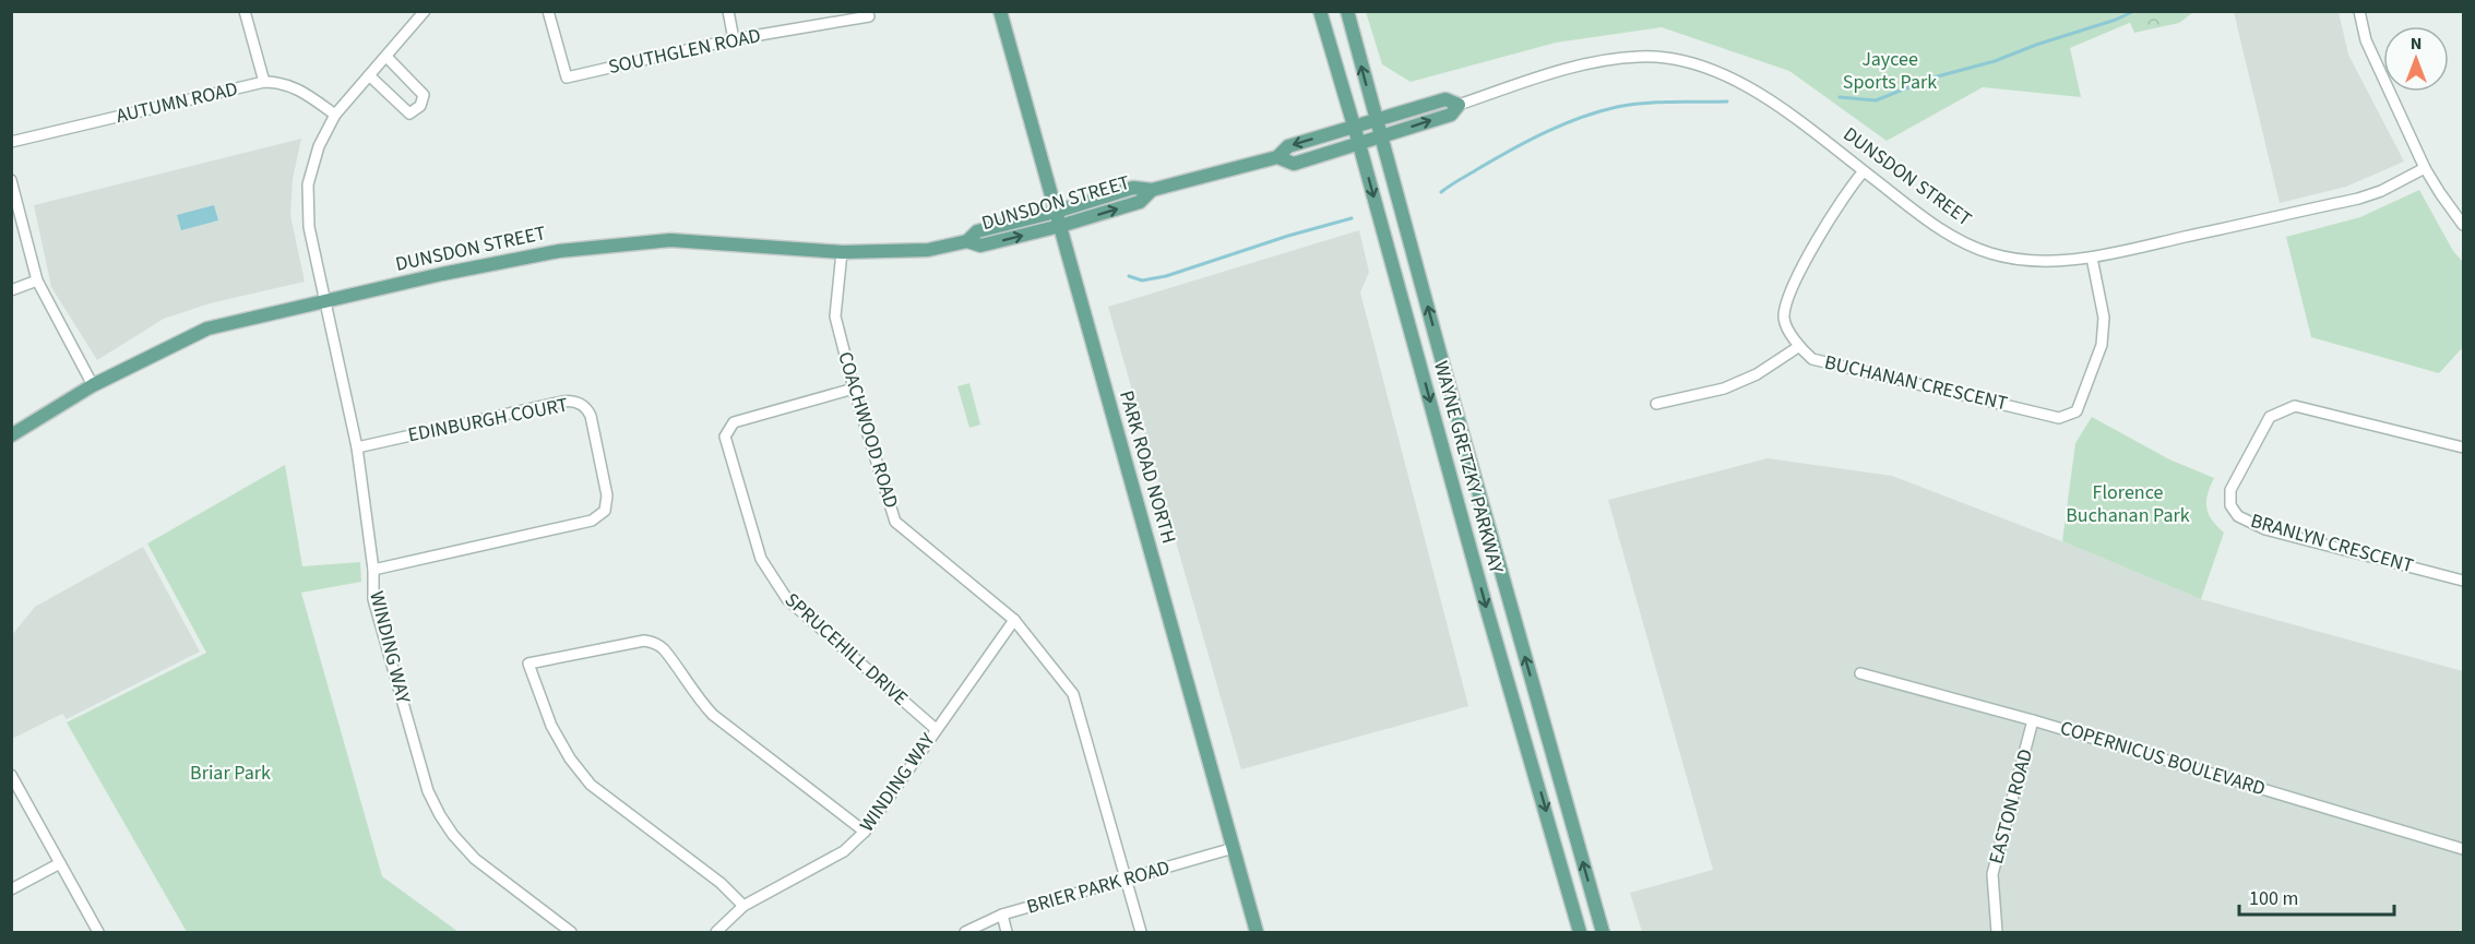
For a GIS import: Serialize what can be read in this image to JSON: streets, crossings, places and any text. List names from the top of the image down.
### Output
{
  "streets": {
    "main road": ["DUNSDON STREET", "PARK ROAD NORTH", "WAYNE GRETZKY PARKWAY"],
    "street": [
      "SOUTHGLEN ROAD",
      "AUTUMN ROAD",
      "BUCHANAN CRESCENT",
      "EDINBURGH COURT",
      "COACHWOOD ROAD",
      "BRANLYN CRESCENT",
      "WINDING WAY",
      "SPRUCEHILL DRIVE",
      "COPERNICUS BOULEVARD",
      "EASTON ROAD",
      "BRIER PARK ROAD"
    ]
  },
  "crossings": [
    ["AUTUMN ROAD", "WINDING WAY"],
    ["DUNSDON STREET", "BUCHANAN CRESCENT"],
    ["DUNSDON STREET", "COACHWOOD ROAD"],
    ["DUNSDON STREET", "PARK ROAD NORTH"],
    ["DUNSDON STREET", "WAYNE GRETZKY PARKWAY"],
    ["DUNSDON STREET", "WINDING WAY"],
    ["EDINBURGH COURT", "WINDING WAY"],
    ["COACHWOOD ROAD", "WINDING WAY"],
    ["COACHWOOD ROAD", "SPRUCEHILL DRIVE"],
    ["COACHWOOD ROAD", "BRIER PARK ROAD"],
    ["PARK ROAD NORTH", "BRIER PARK ROAD"],
    ["WINDING WAY", "SPRUCEHILL DRIVE"],
    ["COPERNICUS BOULEVARD", "EASTON ROAD"]
  ],
  "parks": ["Jaycee Sports Park", "Florence Buchanan Park", "Briar Park"],
  "scale_bar": "100 m",
  "north": "top"
}
